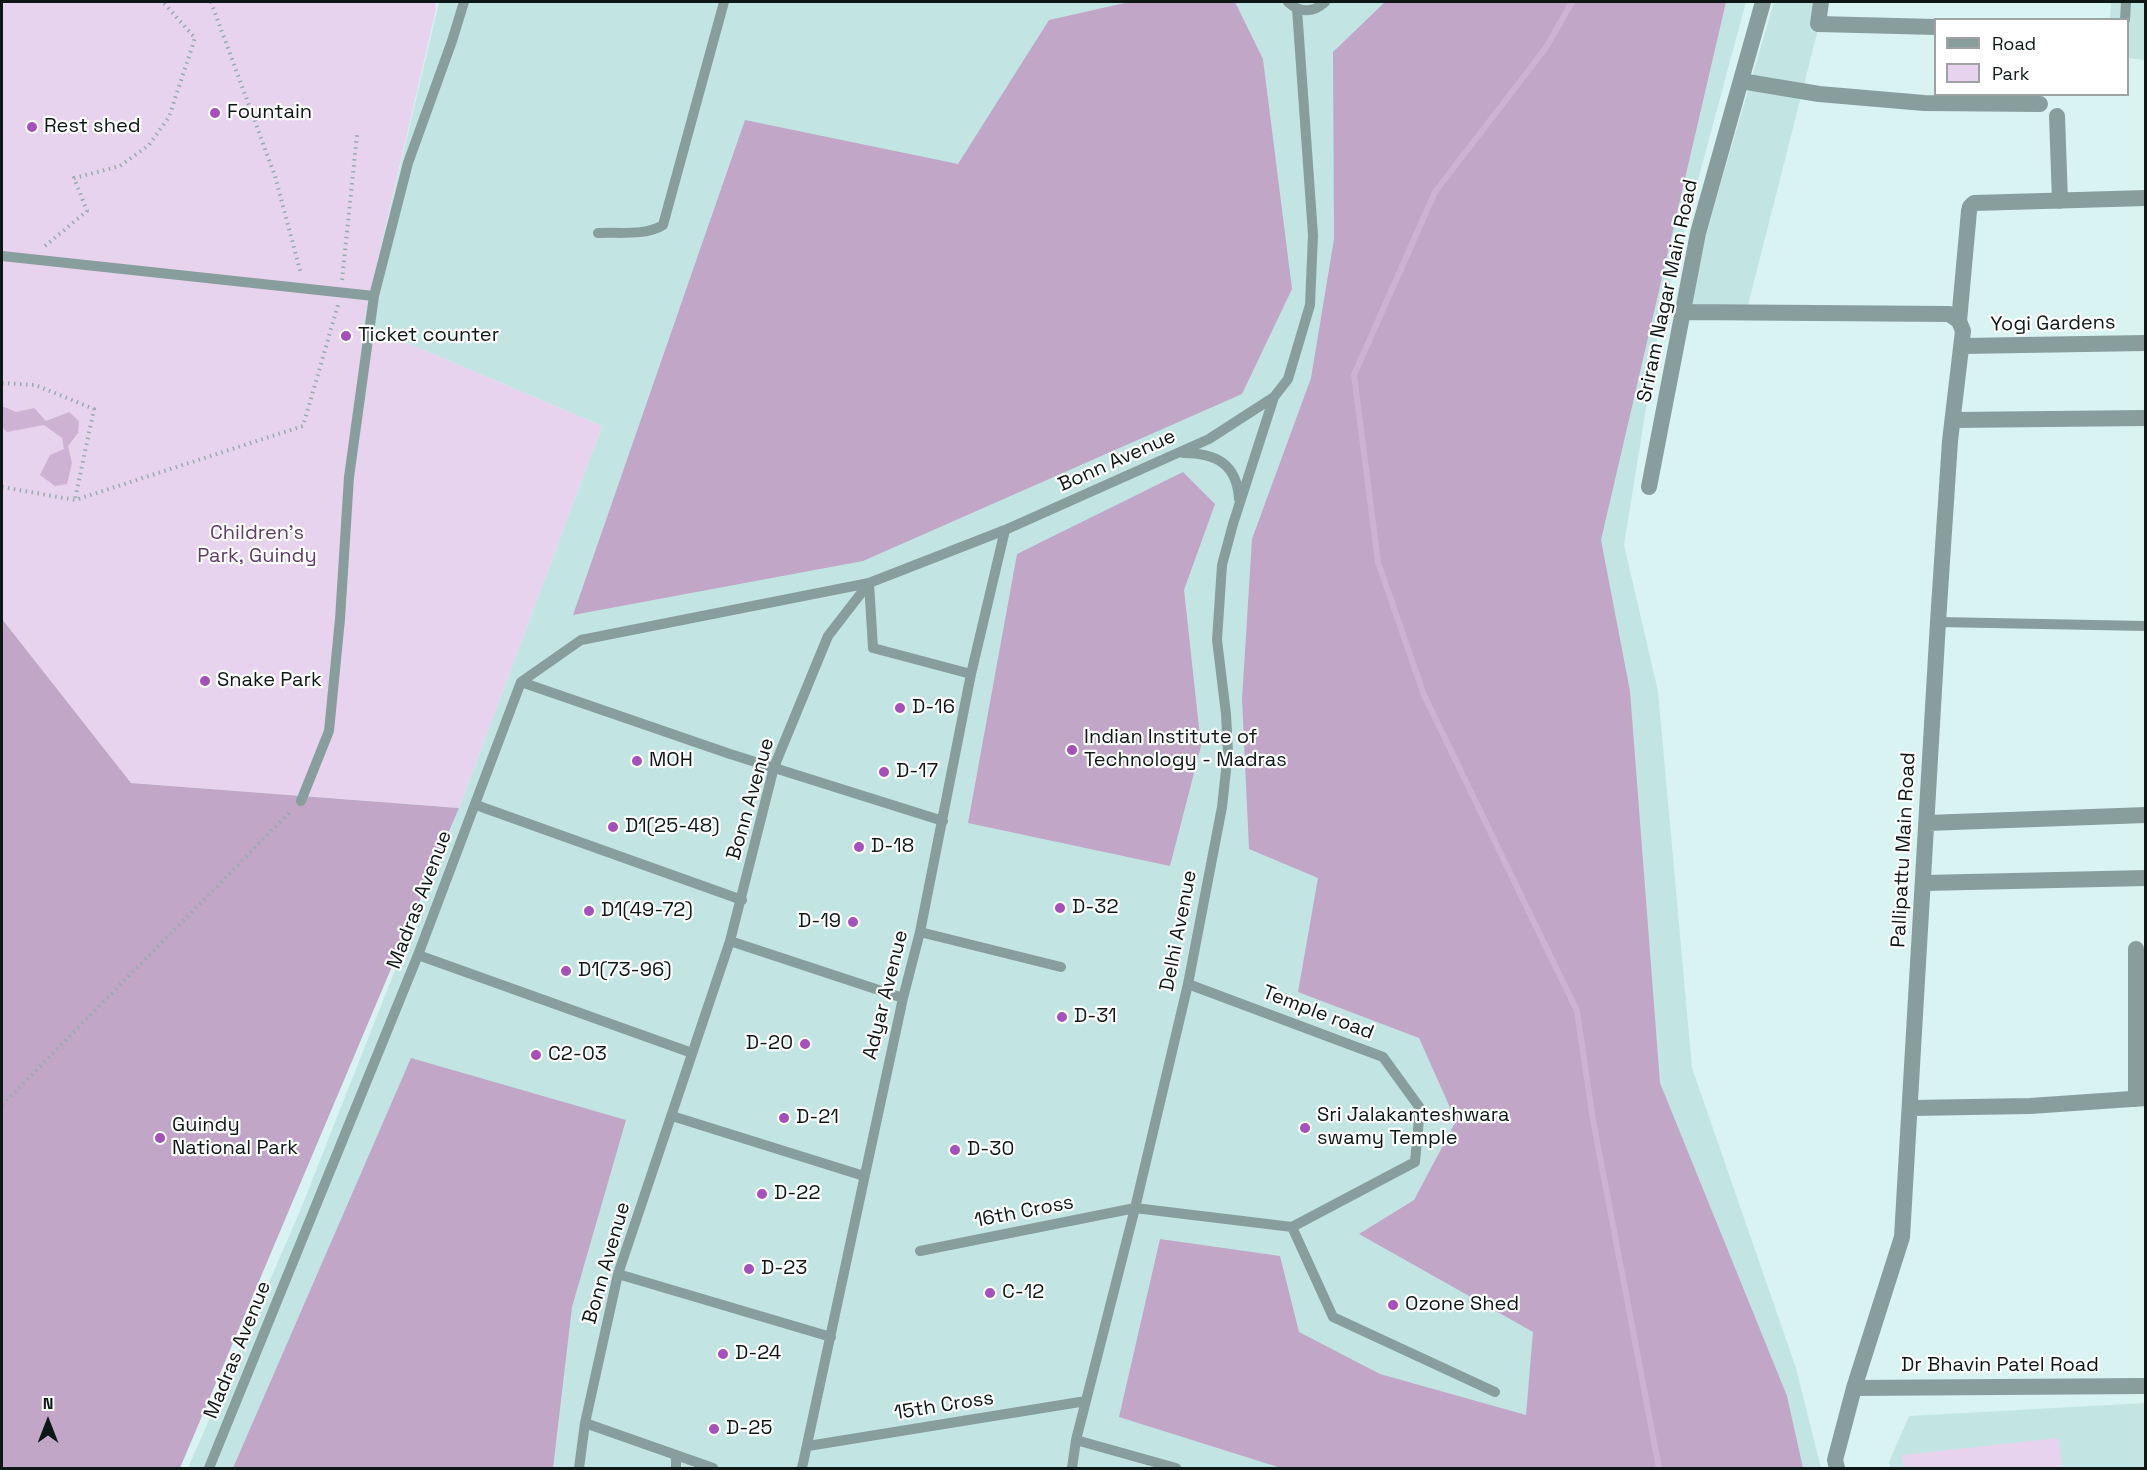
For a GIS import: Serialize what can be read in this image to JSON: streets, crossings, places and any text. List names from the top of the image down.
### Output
{
  "streets": {
    "street": [
      "Sriram Nagar Main Road",
      "Yogi Gardens",
      "Pallipattu Main Road",
      "Dr Bhavin Patel Road"
    ],
    "lane": [
      "Bonn Avenue",
      "Madras Avenue",
      "Delhi Avenue",
      "Adyar Avenue",
      "Temple road",
      "16th Cross",
      "15th Cross"
    ]
  },
  "crossings": [
    ["Yogi Gardens", "Pallipattu Main Road"],
    ["Bonn Avenue", "Delhi Avenue"],
    ["Bonn Avenue", "Adyar Avenue"],
    ["Pallipattu Main Road", "Dr Bhavin Patel Road"],
    ["Delhi Avenue", "Temple road"],
    ["Delhi Avenue", "16th Cross"],
    ["Delhi Avenue", "15th Cross"],
    ["Adyar Avenue", "15th Cross"]
  ],
  "parks": ["Children's Park, Guindy"],
  "places": [
    "Fountain",
    "Rest shed",
    "Ticket counter",
    "Snake Park",
    "D-16",
    "Indian Institute of Technology - Madras",
    "MOH",
    "D-17",
    "D1(25-48)",
    "D-18",
    "D-32",
    "D1(49-72)",
    "D-19",
    "D1(73-96)",
    "D-31",
    "D-20",
    "C2-03",
    "D-21",
    "Sri Jalakanteshwara swamy Temple",
    "Guindy National Park",
    "D-30",
    "D-22",
    "D-23",
    "C-12",
    "Ozone Shed",
    "D-24",
    "D-25"
  ],
  "legend": ["Road", "Park"],
  "north": "top"
}
